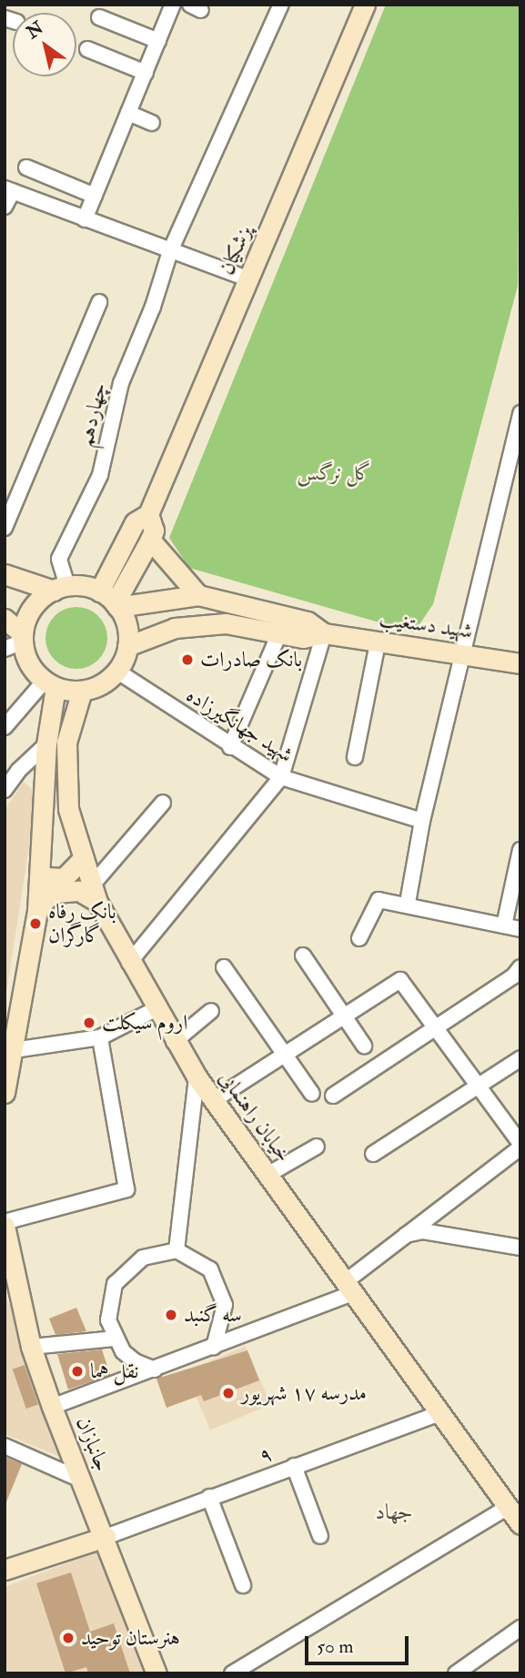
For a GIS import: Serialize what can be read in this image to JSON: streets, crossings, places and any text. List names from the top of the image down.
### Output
{
  "streets": {
    "main road": [
      "پزشکیان",
      "شهید دستغیب",
      "خیابان راهنمایی",
      "جانبازان"
    ],
    "street": ["چهاردهم", "شهید جهانگیرزاده", "۹"]
  },
  "crossings": [
    ["پزشکیان", "چهاردهم"],
    ["پزشکیان", "شهید جهانگیرزاده"],
    ["پزشکیان", "خیابان راهنمایی"],
    ["چهاردهم", "شهید جهانگیرزاده"],
    ["چهاردهم", "خیابان راهنمایی"],
    ["شهید جهانگیرزاده", "خیابان راهنمایی"],
    ["خیابان راهنمایی", "۹"],
    ["جانبازان", "۹"]
  ],
  "districts": ["جهاد"],
  "parks": ["گل نرگس"],
  "places": [
    "بانک صادرات",
    "بانک رفاه گارگران",
    "اروم سیکلت",
    "سه گنبد",
    "نقل هما",
    "مدرسه ۱۷ شهریور",
    "هنرستان توحید"
  ],
  "scale_bar": "50 m",
  "north": "top left"
}
